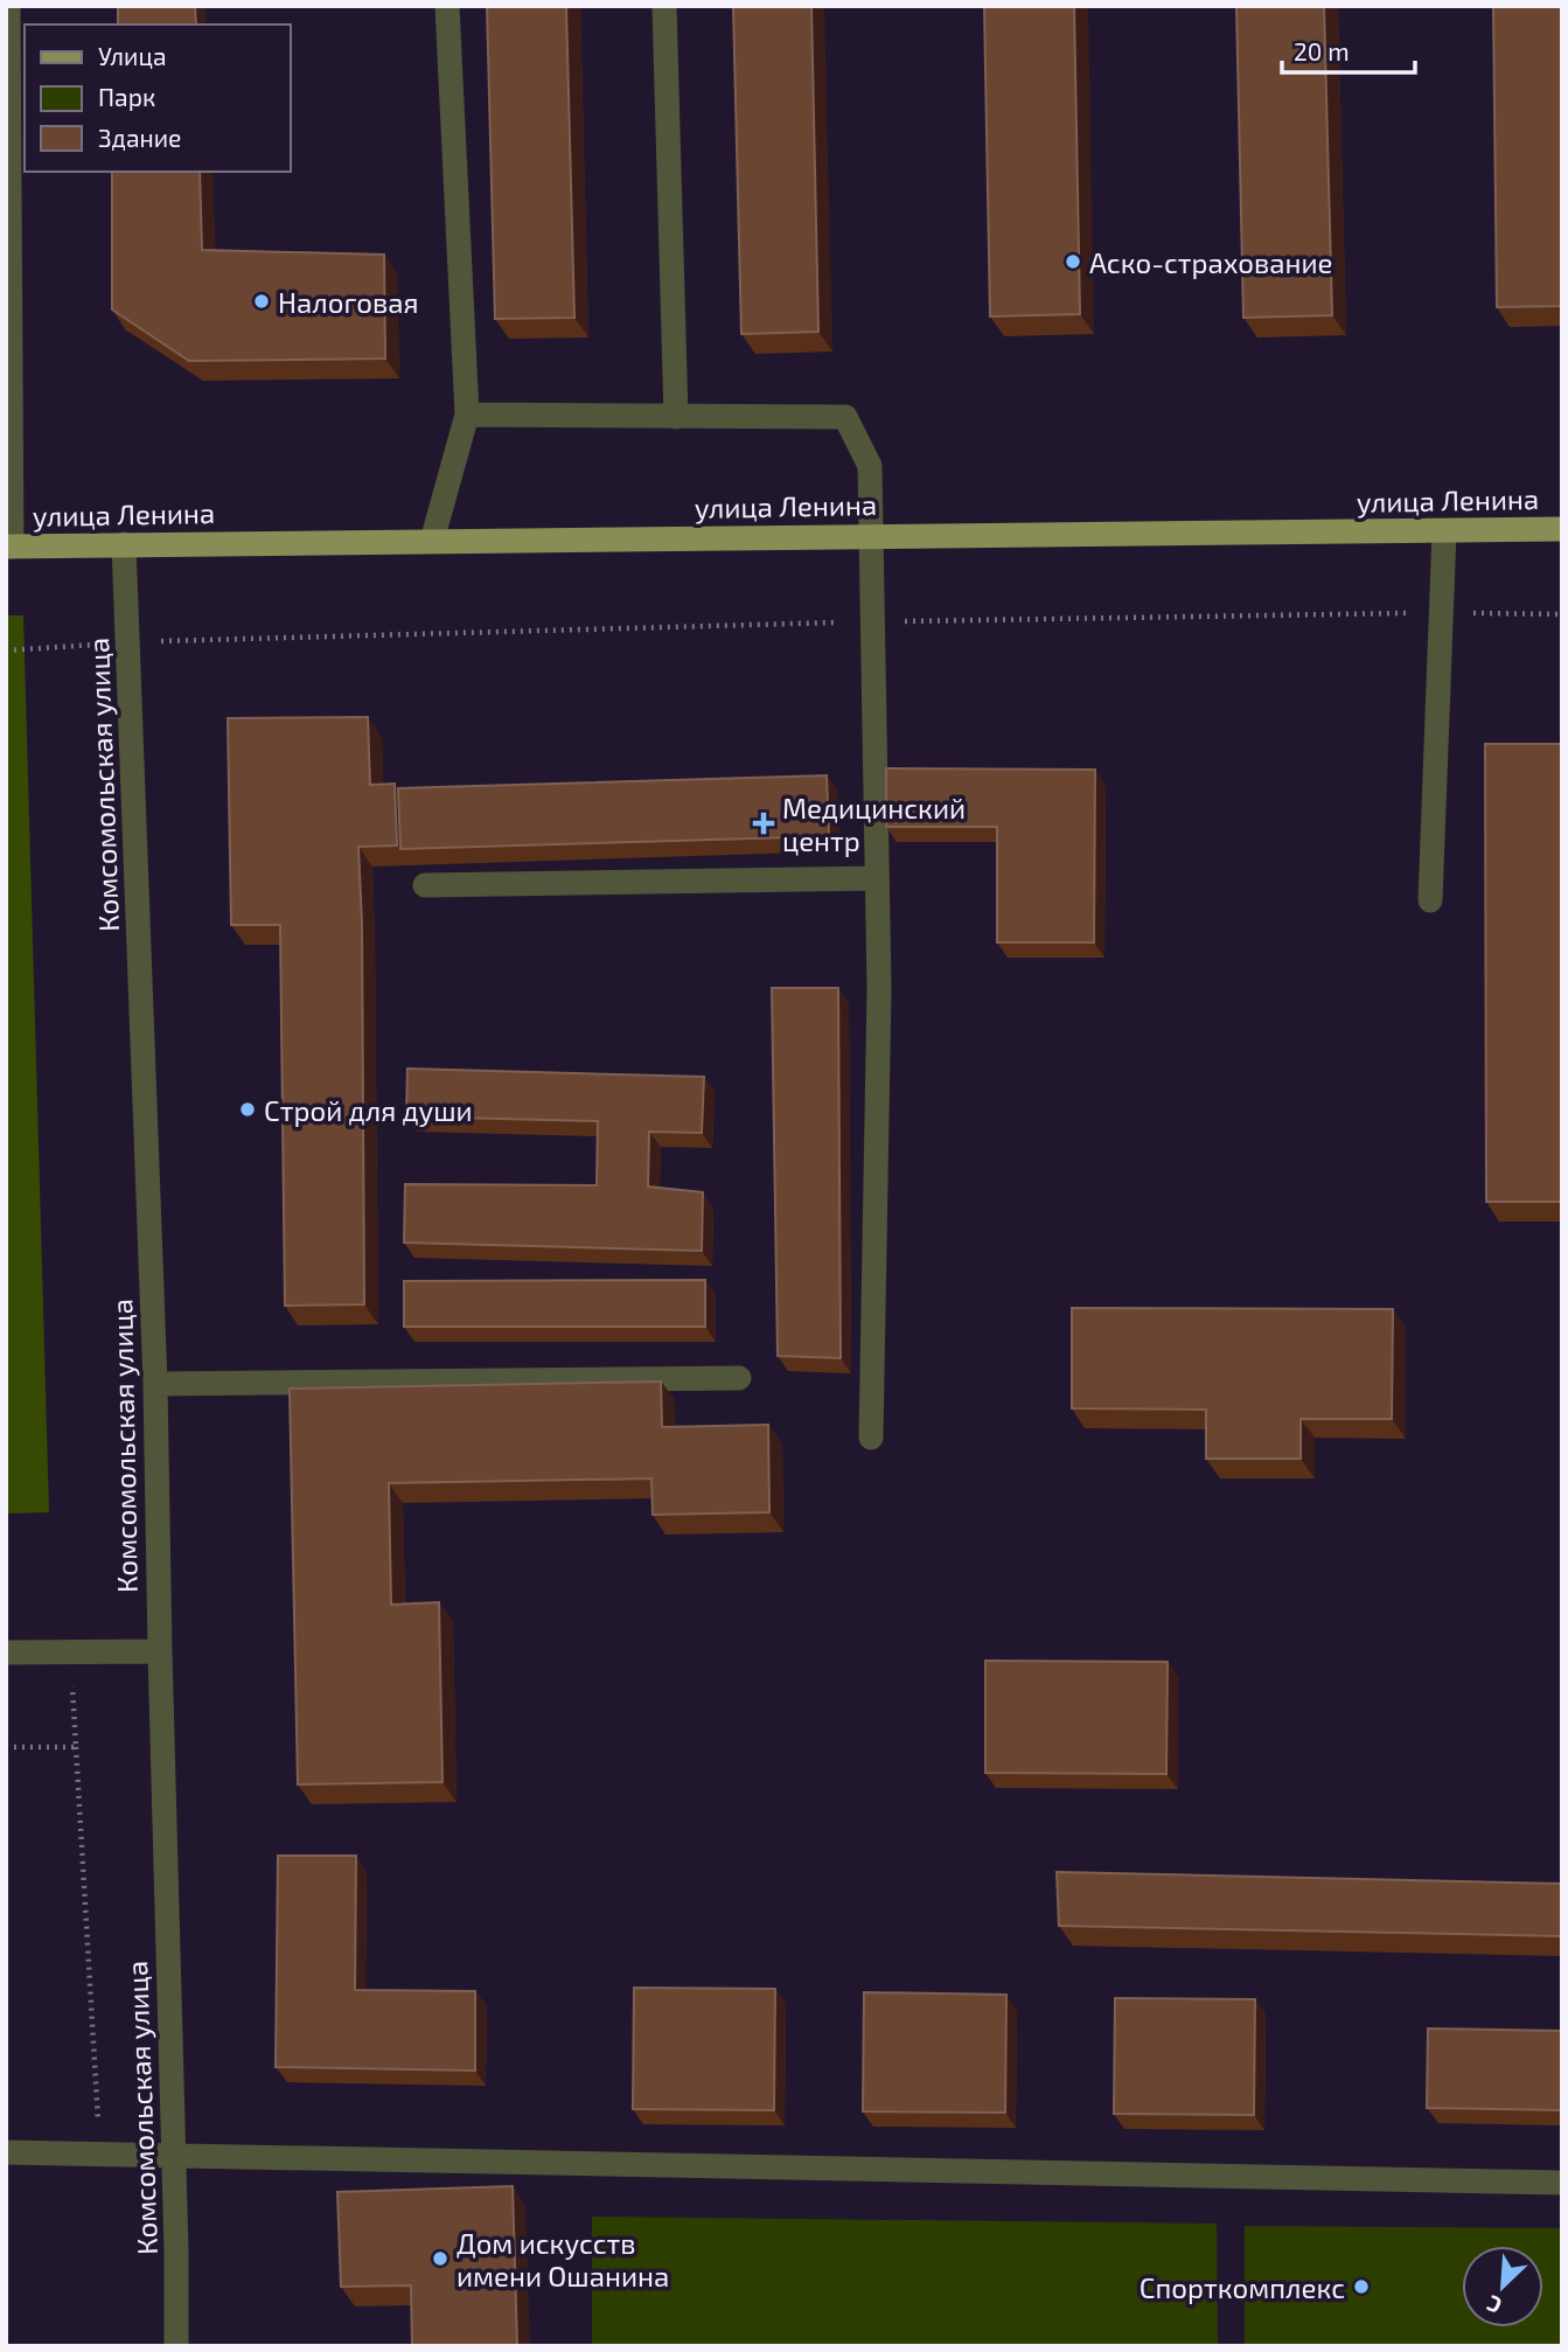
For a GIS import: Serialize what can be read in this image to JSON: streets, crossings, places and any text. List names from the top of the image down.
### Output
{
  "streets": {
    "main road": ["улица Ленина"],
    "street": ["Комсомольская улица"]
  },
  "crossings": [
    ["улица Ленина", "Комсомольская улица"]
  ],
  "places": {
    "other": [
      "Аско-страхование",
      "Налоговая",
      "Строй для души",
      "Дом искусств имени Ошанина",
      "Спорткомплекс"
    ],
    "health": ["Медицинский центр"]
  },
  "legend": ["Улица", "Парк", "Здание"],
  "scale_bar": "20 m",
  "north": "bottom left"
}
